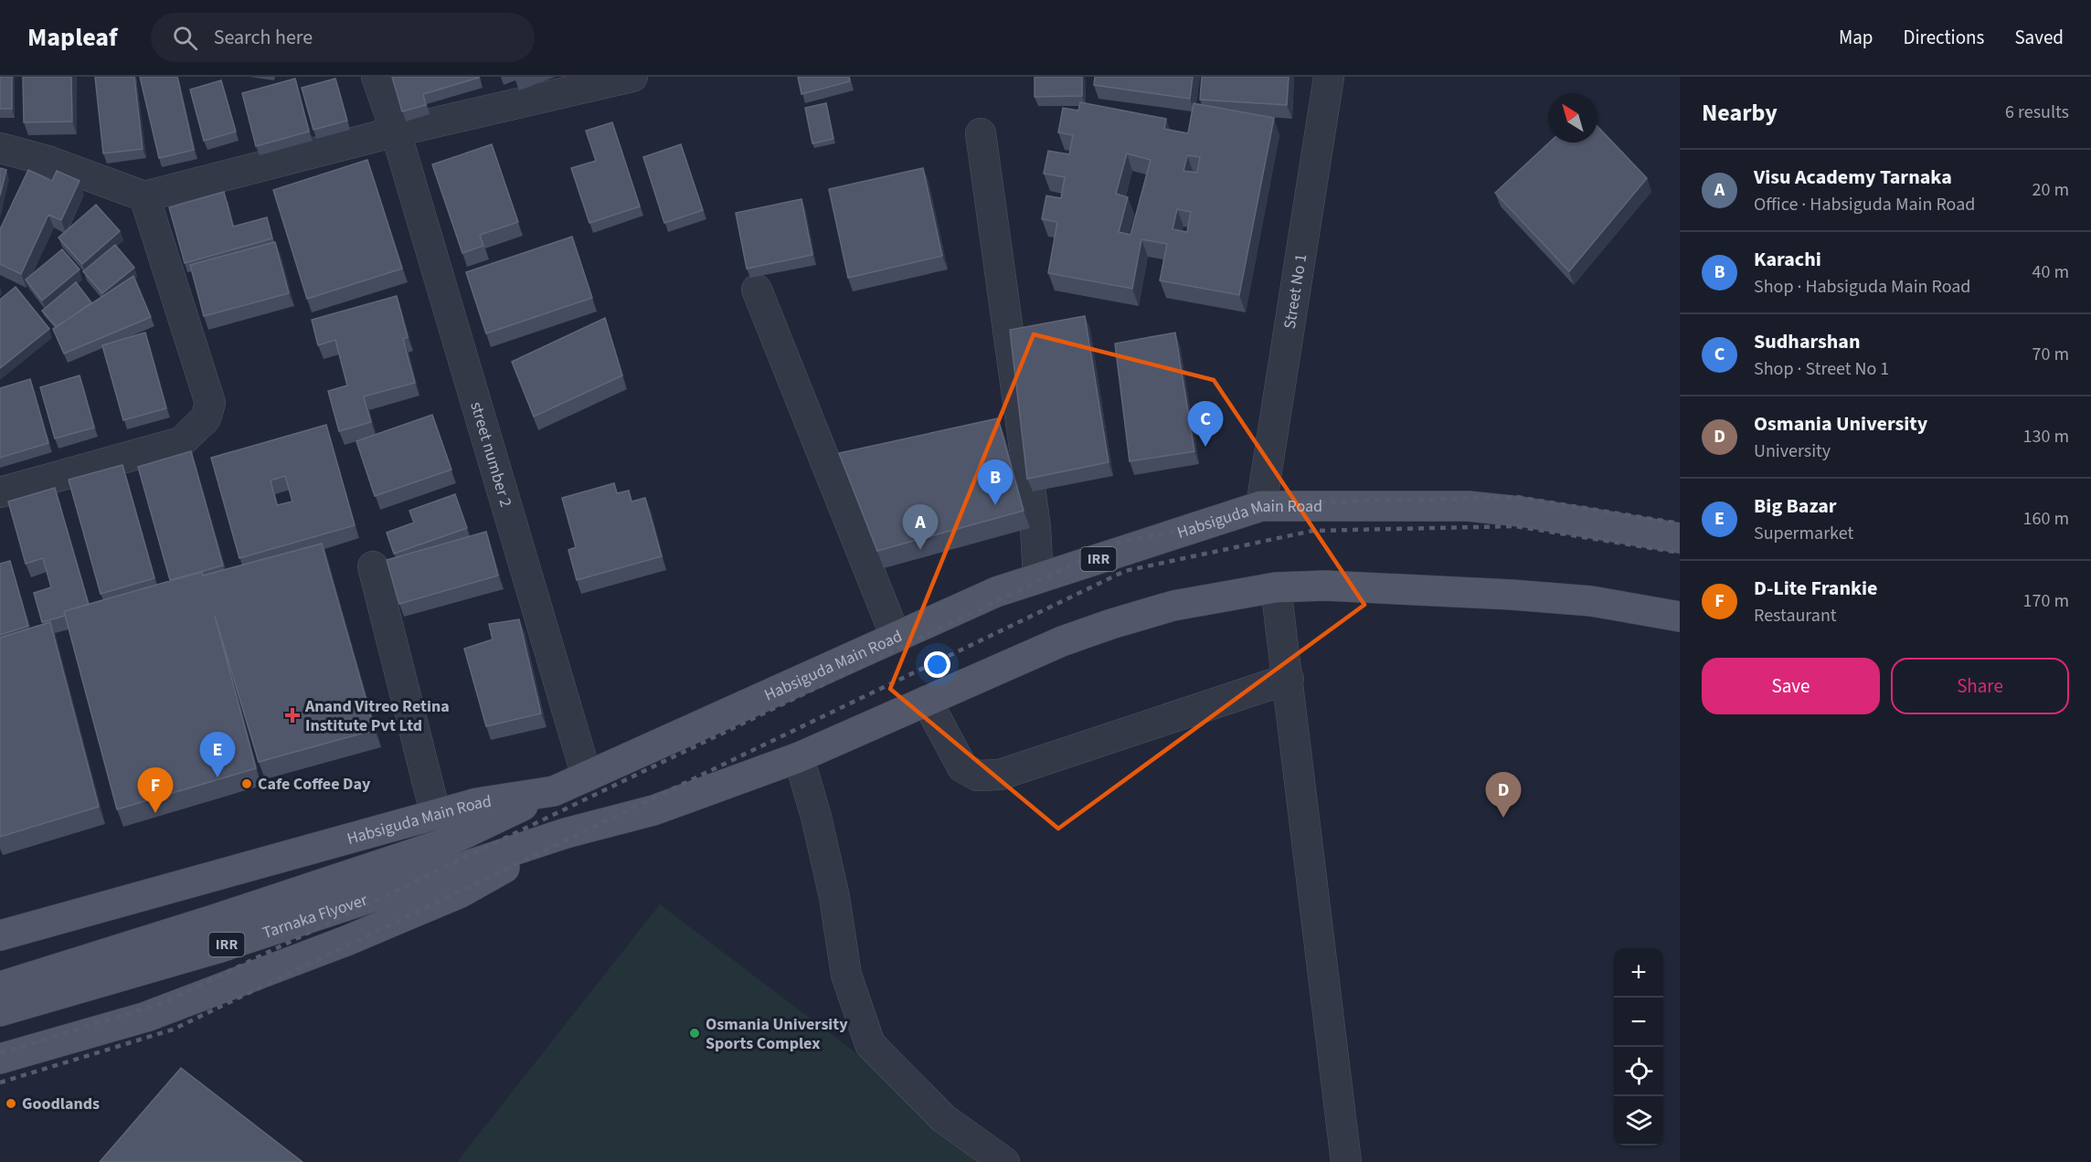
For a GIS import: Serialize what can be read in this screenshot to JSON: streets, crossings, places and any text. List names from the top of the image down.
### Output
{
  "streets": {
    "main road": ["Habsiguda Main Road", "IRR", "Tarnaka Flyover"],
    "street": ["Street No 1", "street number 2"]
  },
  "crossings": [
    ["Street No 1", "Habsiguda Main Road"],
    ["street number 2", "Habsiguda Main Road"],
    ["Habsiguda Main Road", "Tarnaka Flyover"],
    ["IRR", "Tarnaka Flyover"]
  ],
  "places": {
    "health": ["Anand Vitreo Retina Institute Pvt Ltd"],
    "other": ["Cafe Coffee Day", "Osmania University Sports Complex", "Goodlands"]
  },
  "north": "top left",
  "page": {
    "header": "Mapleaf",
    "search": "Search here",
    "nav": ["Map", "Directions", "Saved"],
    "heading": ["Nearby", "6 results"],
    "list": [
      {
        "mark": "A",
        "name": "Visu Academy Tarnaka",
        "note": "Office · Habsiguda Main Road",
        "value": "20 m"
      },
      {
        "mark": "B",
        "name": "Karachi",
        "note": "Shop · Habsiguda Main Road",
        "value": "40 m"
      },
      {
        "mark": "C",
        "name": "Sudharshan",
        "note": "Shop · Street No 1",
        "value": "70 m"
      },
      {
        "mark": "D",
        "name": "Osmania University",
        "note": "University",
        "value": "130 m"
      },
      {
        "mark": "E",
        "name": "Big Bazar",
        "note": "Supermarket",
        "value": "160 m"
      },
      {
        "mark": "F",
        "name": "D-Lite Frankie",
        "note": "Restaurant",
        "value": "170 m"
      }
    ],
    "pins": [
      "C",
      "B",
      "A",
      "E",
      "F",
      "D"
    ],
    "buttons": ["Save", "Share"],
    "map_buttons": ["+", "−"]
  }
}
